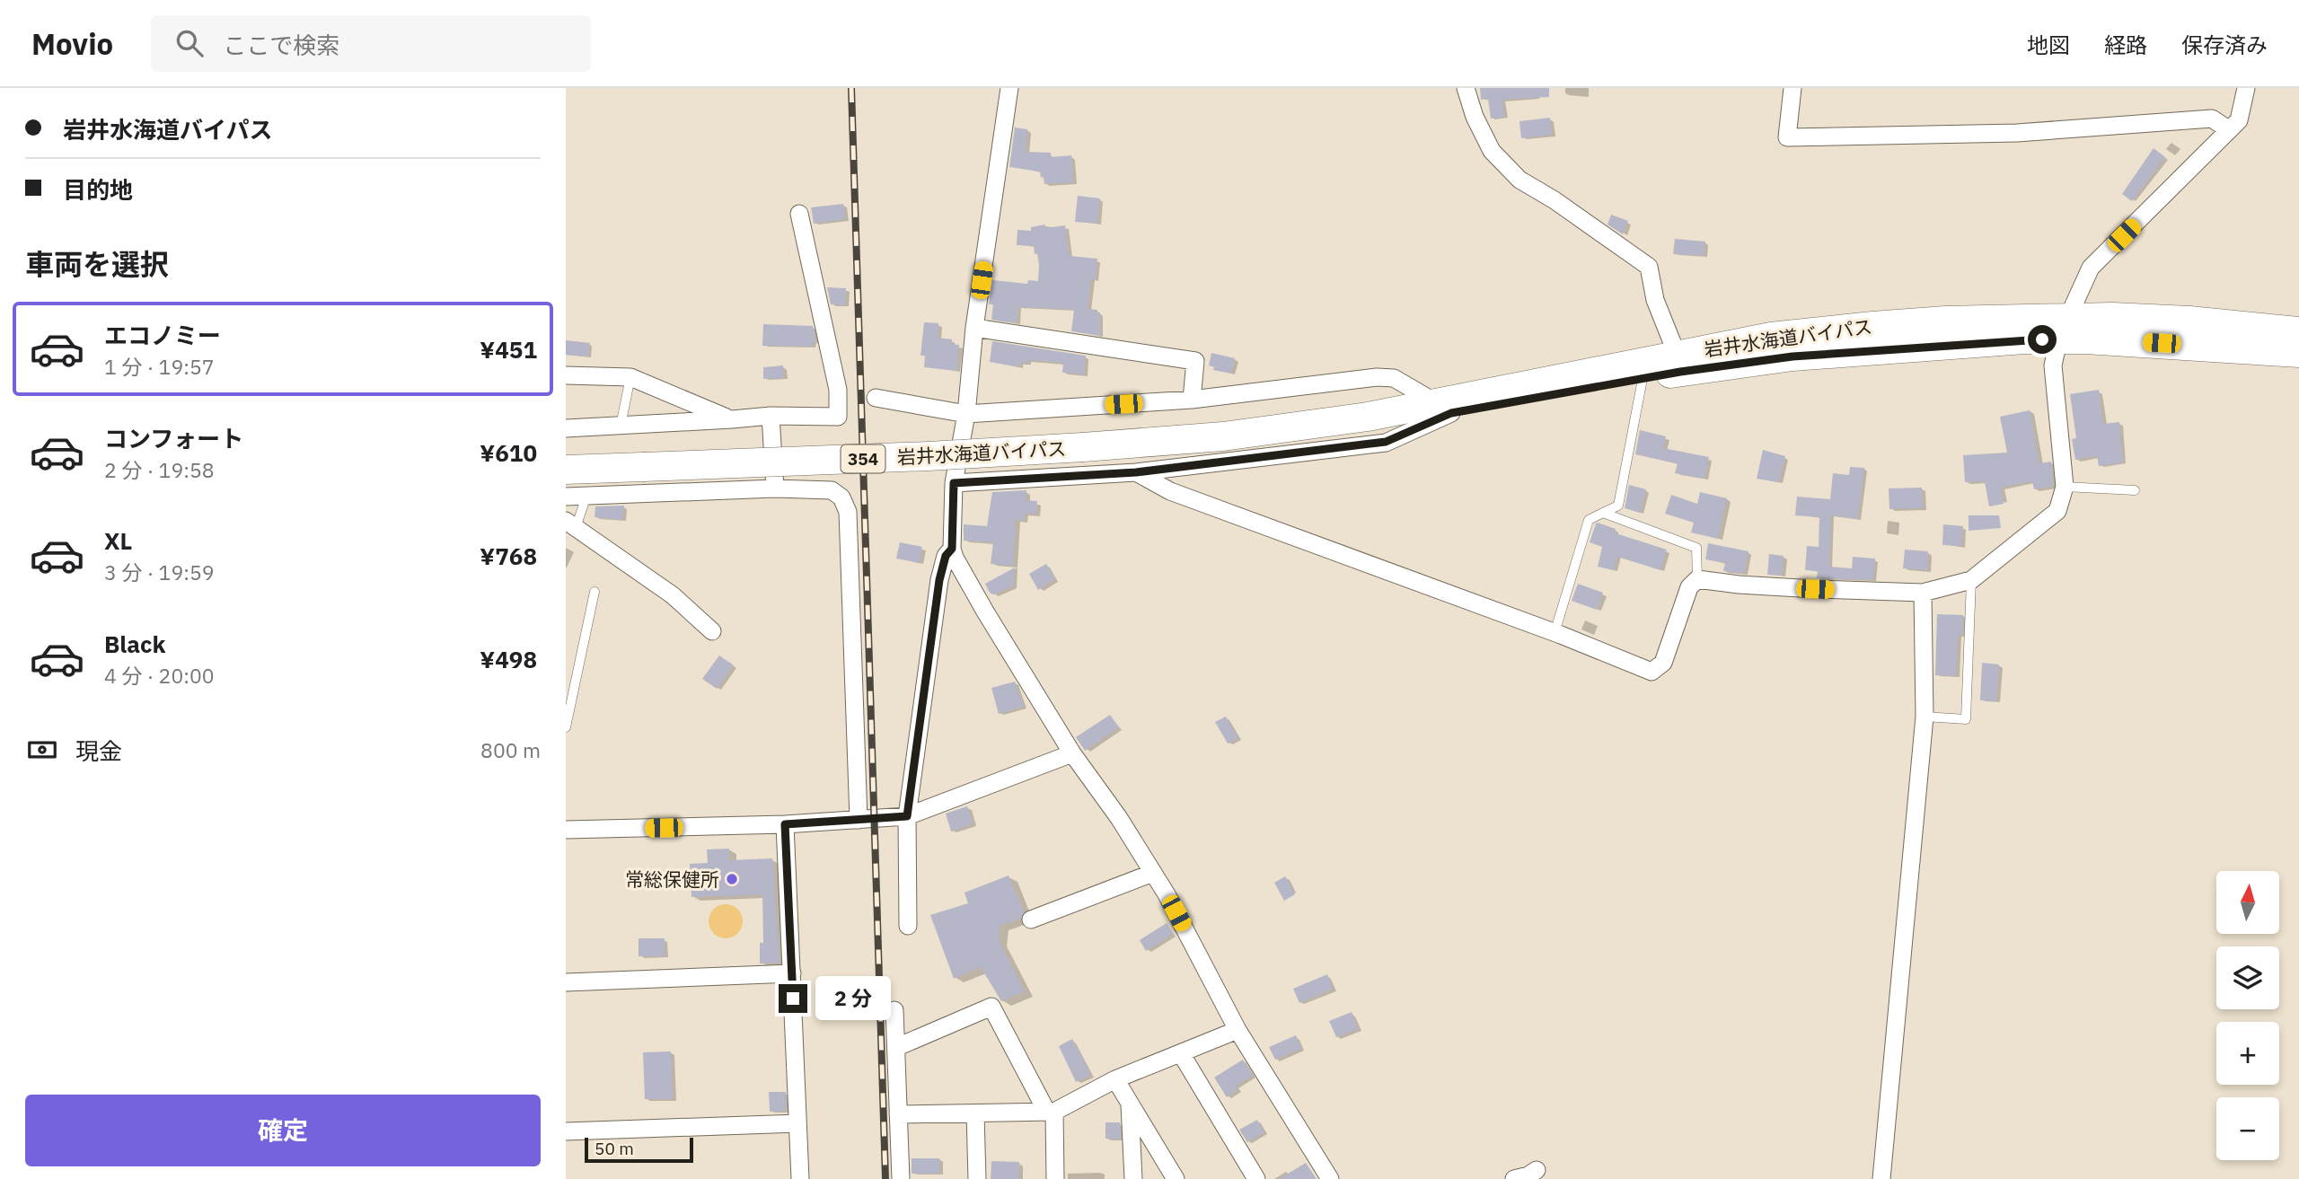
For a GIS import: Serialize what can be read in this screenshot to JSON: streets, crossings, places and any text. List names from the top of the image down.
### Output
{
  "streets": {
    "highway": ["岩井水海道バイパス", "354"]
  },
  "places": ["常総保健所"],
  "scale_bar": "50 m",
  "north": "top",
  "page": {
    "header": "Movio",
    "search": "ここで検索",
    "nav": ["地図", "経路", "保存済み"],
    "banner": ["岩井水海道バイパス", "目的地"],
    "heading": "車両を選択",
    "list": [
      {
        "name": "エコノミー",
        "note": "1 分 · 19:57",
        "value": "¥451"
      },
      {
        "name": "コンフォート",
        "note": "2 分 · 19:58",
        "value": "¥610"
      },
      {
        "name": "XL",
        "note": "3 分 · 19:59",
        "value": "¥768"
      },
      {
        "name": "Black",
        "note": "4 分 · 20:00",
        "value": "¥498"
      }
    ],
    "pay": ["現金", "800 m"],
    "map_buttons": ["+", "−"],
    "bubble": "2 分",
    "buttons": "確定",
    "scale": "50 m"
  }
}
